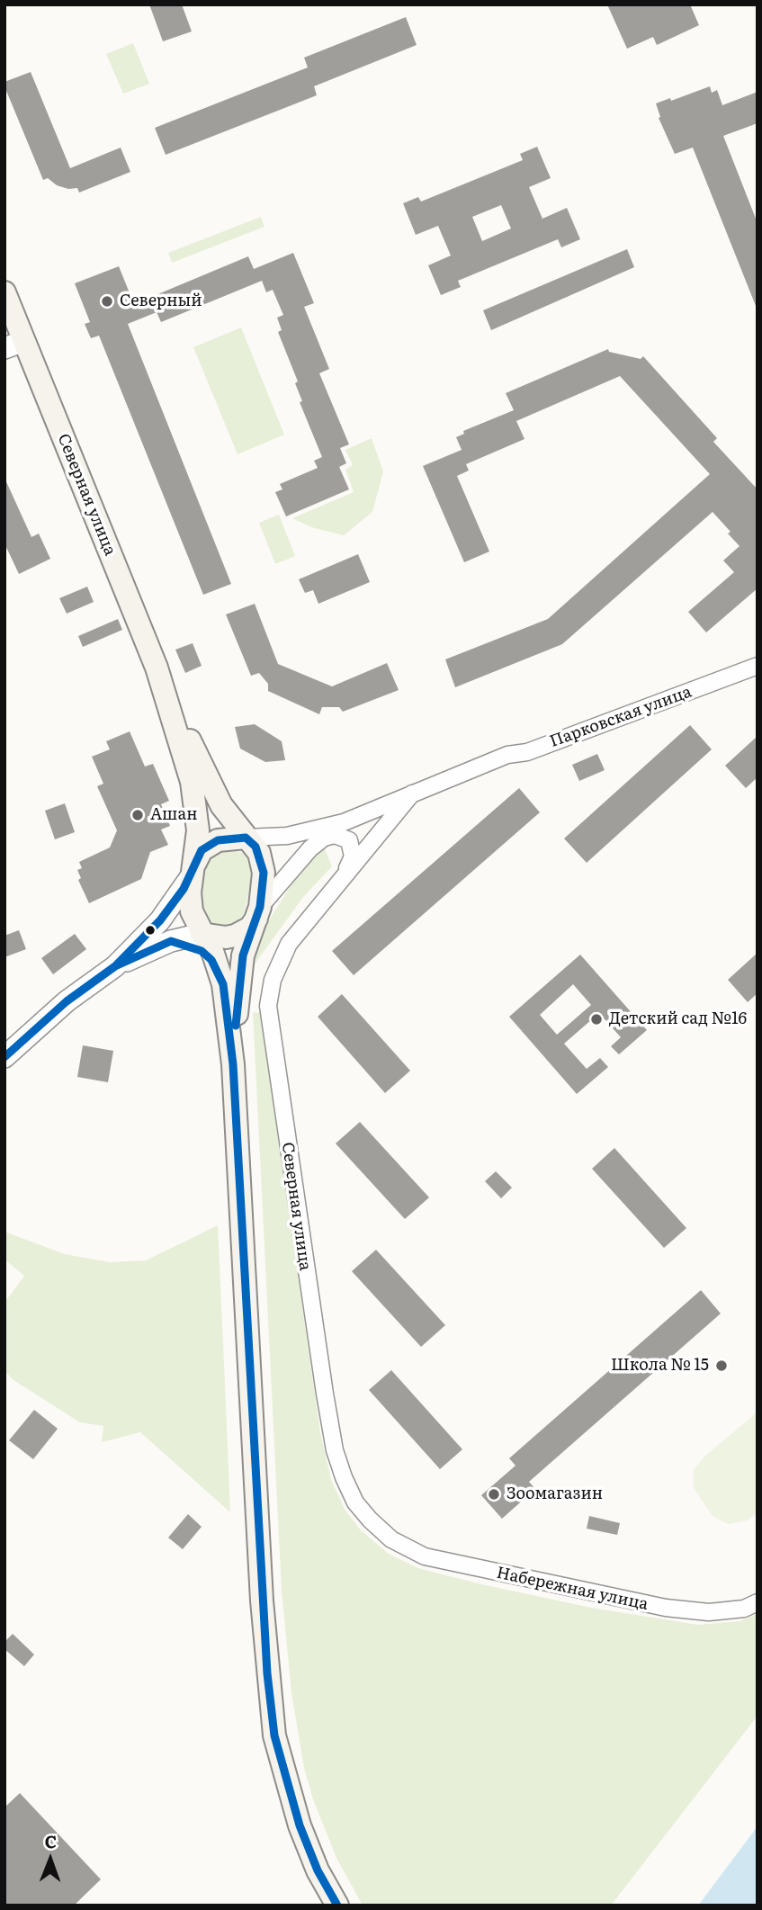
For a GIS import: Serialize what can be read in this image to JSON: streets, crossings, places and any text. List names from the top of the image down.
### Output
{
  "streets": {
    "main road": ["Северная улица"],
    "street": ["Парковская улица", "Набережная улица"]
  },
  "crossings": [
    ["Северная улица", "Парковская улица"],
    ["Северная улица", "Набережная улица"]
  ],
  "places": [
    "Северный",
    "Ашан",
    "Детский сад №16",
    "Школа № 15",
    "Зоомагазин"
  ],
  "north": "top"
}
